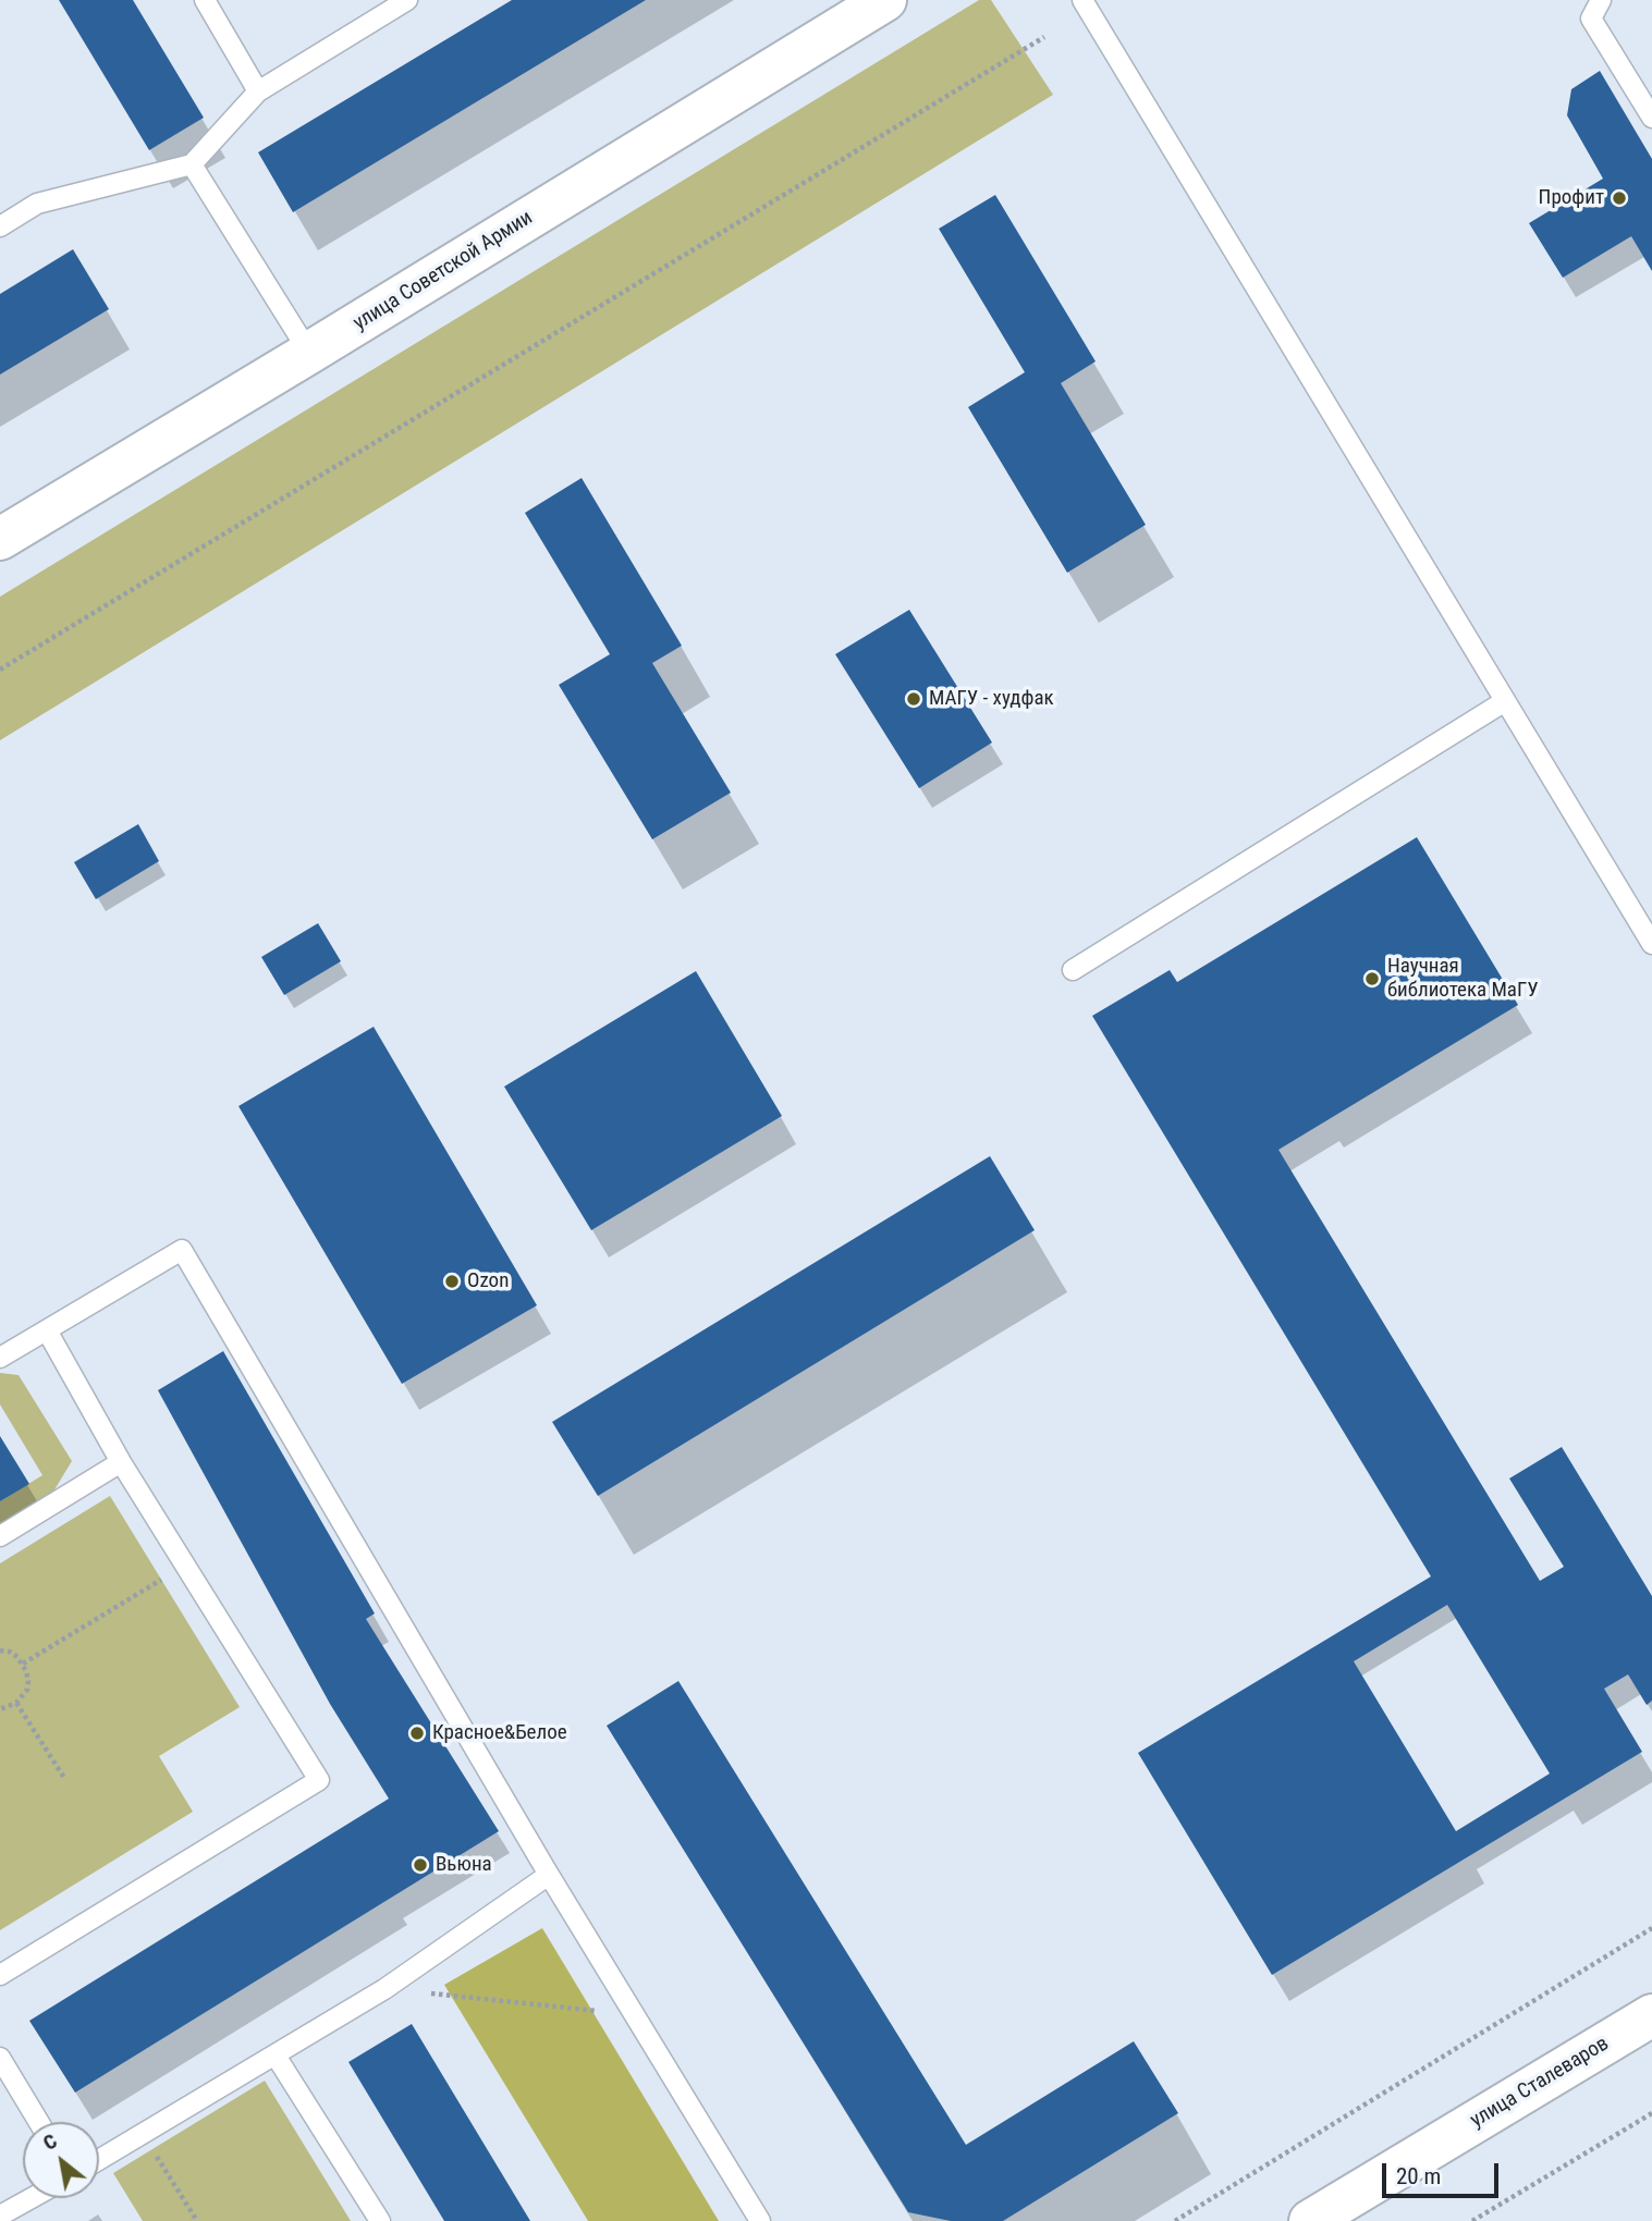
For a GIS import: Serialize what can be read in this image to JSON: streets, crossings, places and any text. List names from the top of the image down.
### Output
{
  "streets": {
    "main road": ["улица Советской Армии", "улица Сталеваров"]
  },
  "places": [
    "Профит",
    "МАГУ - худфак",
    "Научная библиотека МаГУ",
    "Ozon",
    "Красное&Белое",
    "Вьюна"
  ],
  "scale_bar": "20 m",
  "north": "top left"
}
